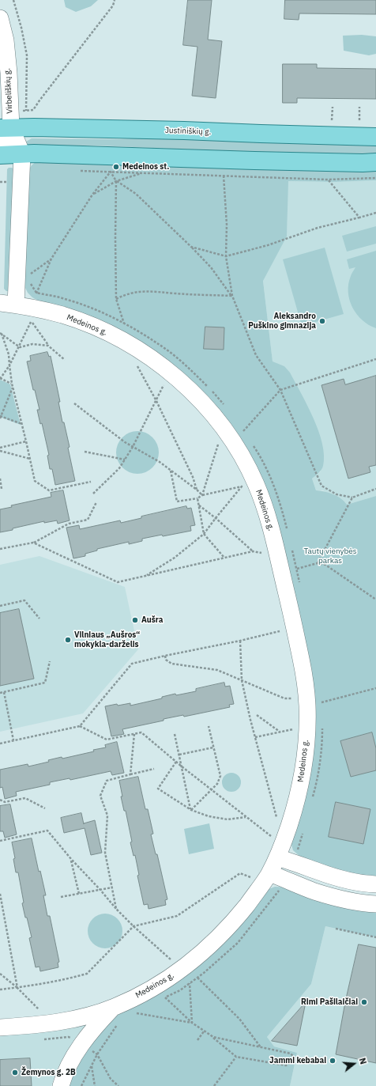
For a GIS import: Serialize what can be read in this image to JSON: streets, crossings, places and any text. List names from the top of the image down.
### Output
{
  "streets": {
    "main road": ["Justiniškių g."],
    "street": ["Virbeliškių g.", "Medeinos g."]
  },
  "crossings": [
    ["Virbeliškių g.", "Justiniškių g."]
  ],
  "parks": ["Tautų vienybės parkas"],
  "places": [
    "Medeinos st.",
    "Aleksandro Puškino gimnazija",
    "Aušra",
    "Vilniaus „Aušros“ mokykla-darželis",
    "Rimi Pašilaičiai",
    "Jammi kebabai",
    "Žemynos g. 2B"
  ],
  "north": "right"
}
